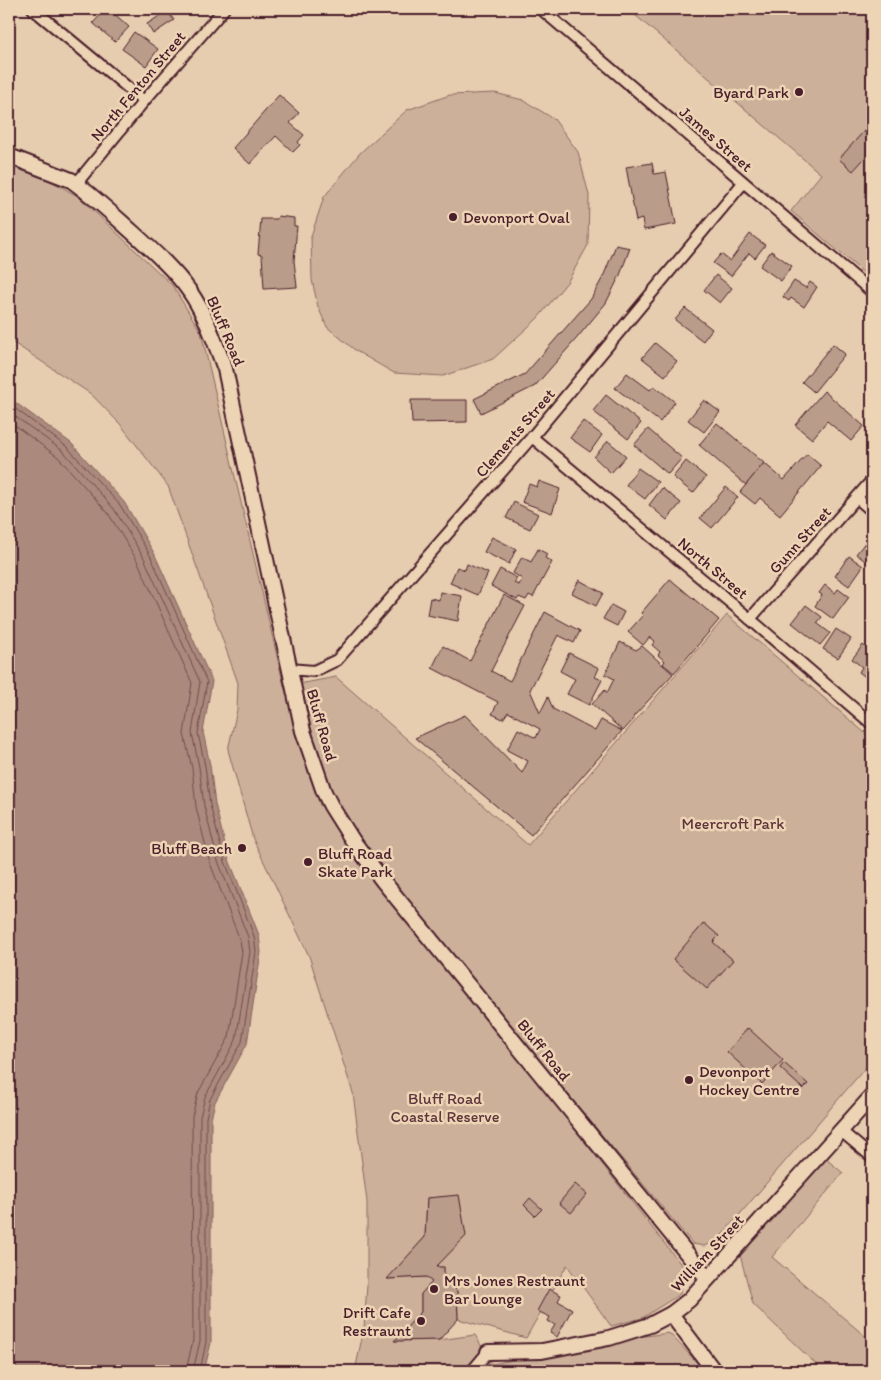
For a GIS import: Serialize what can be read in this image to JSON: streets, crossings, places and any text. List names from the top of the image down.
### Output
{
  "streets": {
    "street": [
      "North Fenton Street",
      "James Street",
      "Bluff Road",
      "Clements Street",
      "Gunn Street",
      "North Street",
      "William Street"
    ]
  },
  "crossings": [
    ["North Fenton Street", "Bluff Road"],
    ["James Street", "Clements Street"],
    ["Bluff Road", "Clements Street"],
    ["Bluff Road", "William Street"],
    ["Clements Street", "North Street"],
    ["Gunn Street", "North Street"]
  ],
  "parks": ["Meercroft Park", "Bluff Road Coastal Reserve"],
  "places": [
    "Byard Park",
    "Devonport Oval",
    "Bluff Beach",
    "Bluff Road Skate Park",
    "Devonport Hockey Centre",
    "Mrs Jones Restraunt Bar Lounge",
    "Drift Cafe Restraunt"
  ]
}
